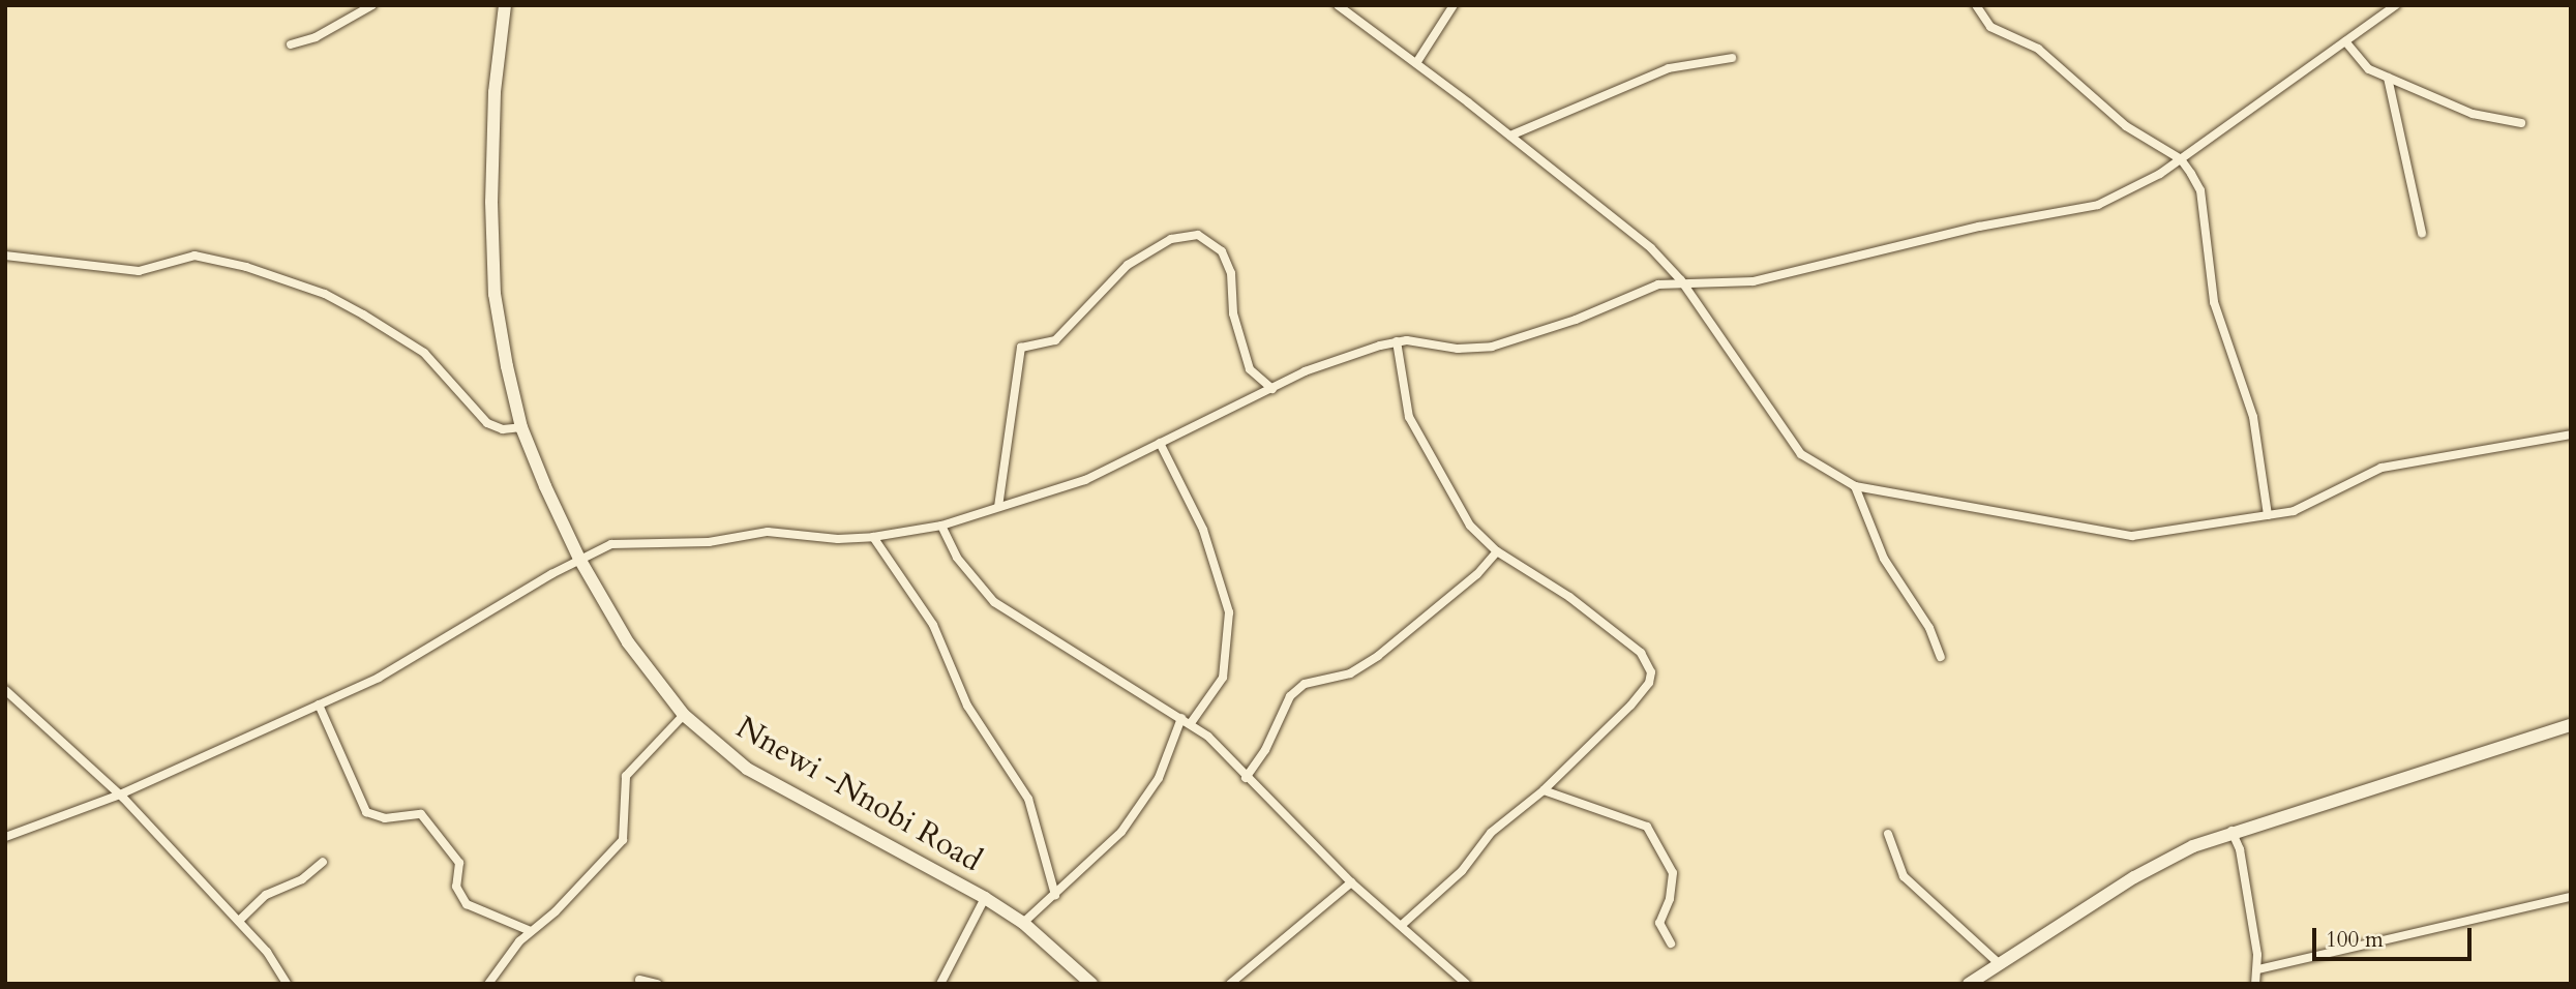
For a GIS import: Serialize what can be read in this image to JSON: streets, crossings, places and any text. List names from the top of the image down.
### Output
{
  "streets": {
    "main road": ["Nnewi -Nnobi Road"]
  },
  "scale_bar": "100 m"
}
